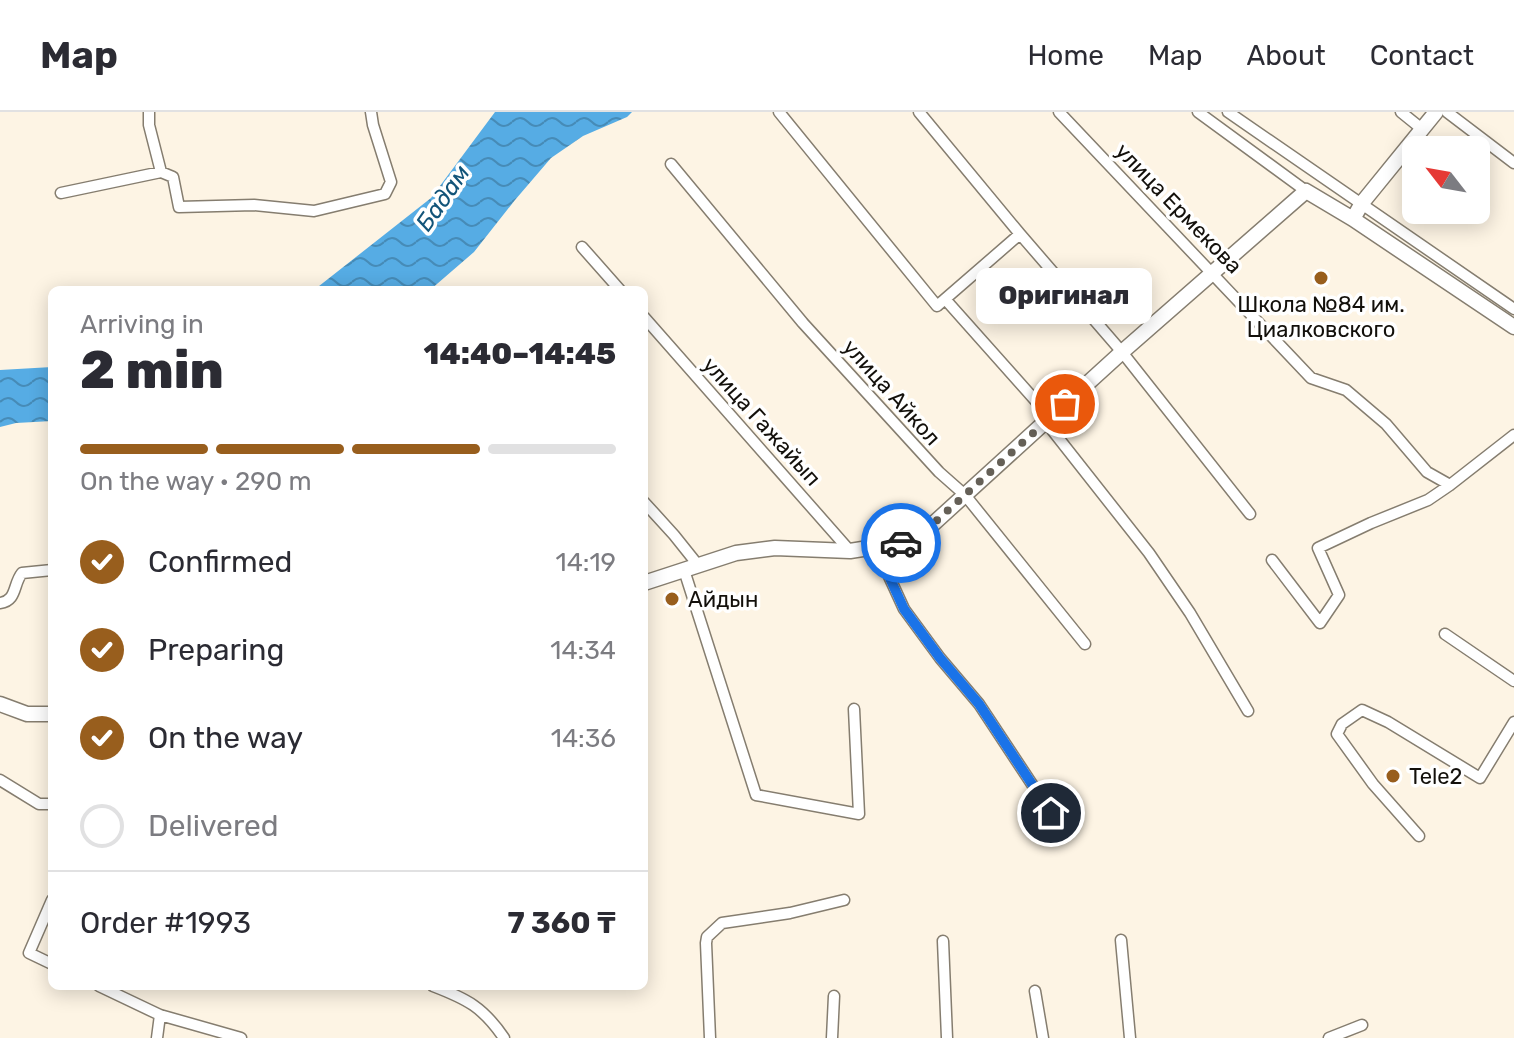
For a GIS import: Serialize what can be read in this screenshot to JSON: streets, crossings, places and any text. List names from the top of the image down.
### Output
{
  "streets": {
    "street": ["улица Ермекова", "улица Айкол", "улица Гажайып"]
  },
  "water": ["Бадам"],
  "places": [
    "Школа №84 им. Циалковского",
    "Оригинал",
    "Айдын",
    "Tele2"
  ],
  "north": "top left",
  "page": {
    "header": "Map",
    "nav": [
      "Home",
      "Map",
      "About",
      "Contact"
    ],
    "bubble": "Оригинал",
    "heading": ["2 min", "Arriving in", "14:40–14:45"],
    "panel": ["Order #1993", "7 360 ₸"],
    "bar": "On the way · 290 m",
    "list": [
      ["Confirmed", "14:19"],
      ["Preparing", "14:34"],
      ["On the way", "14:36"],
      "Delivered"
    ]
  }
}
